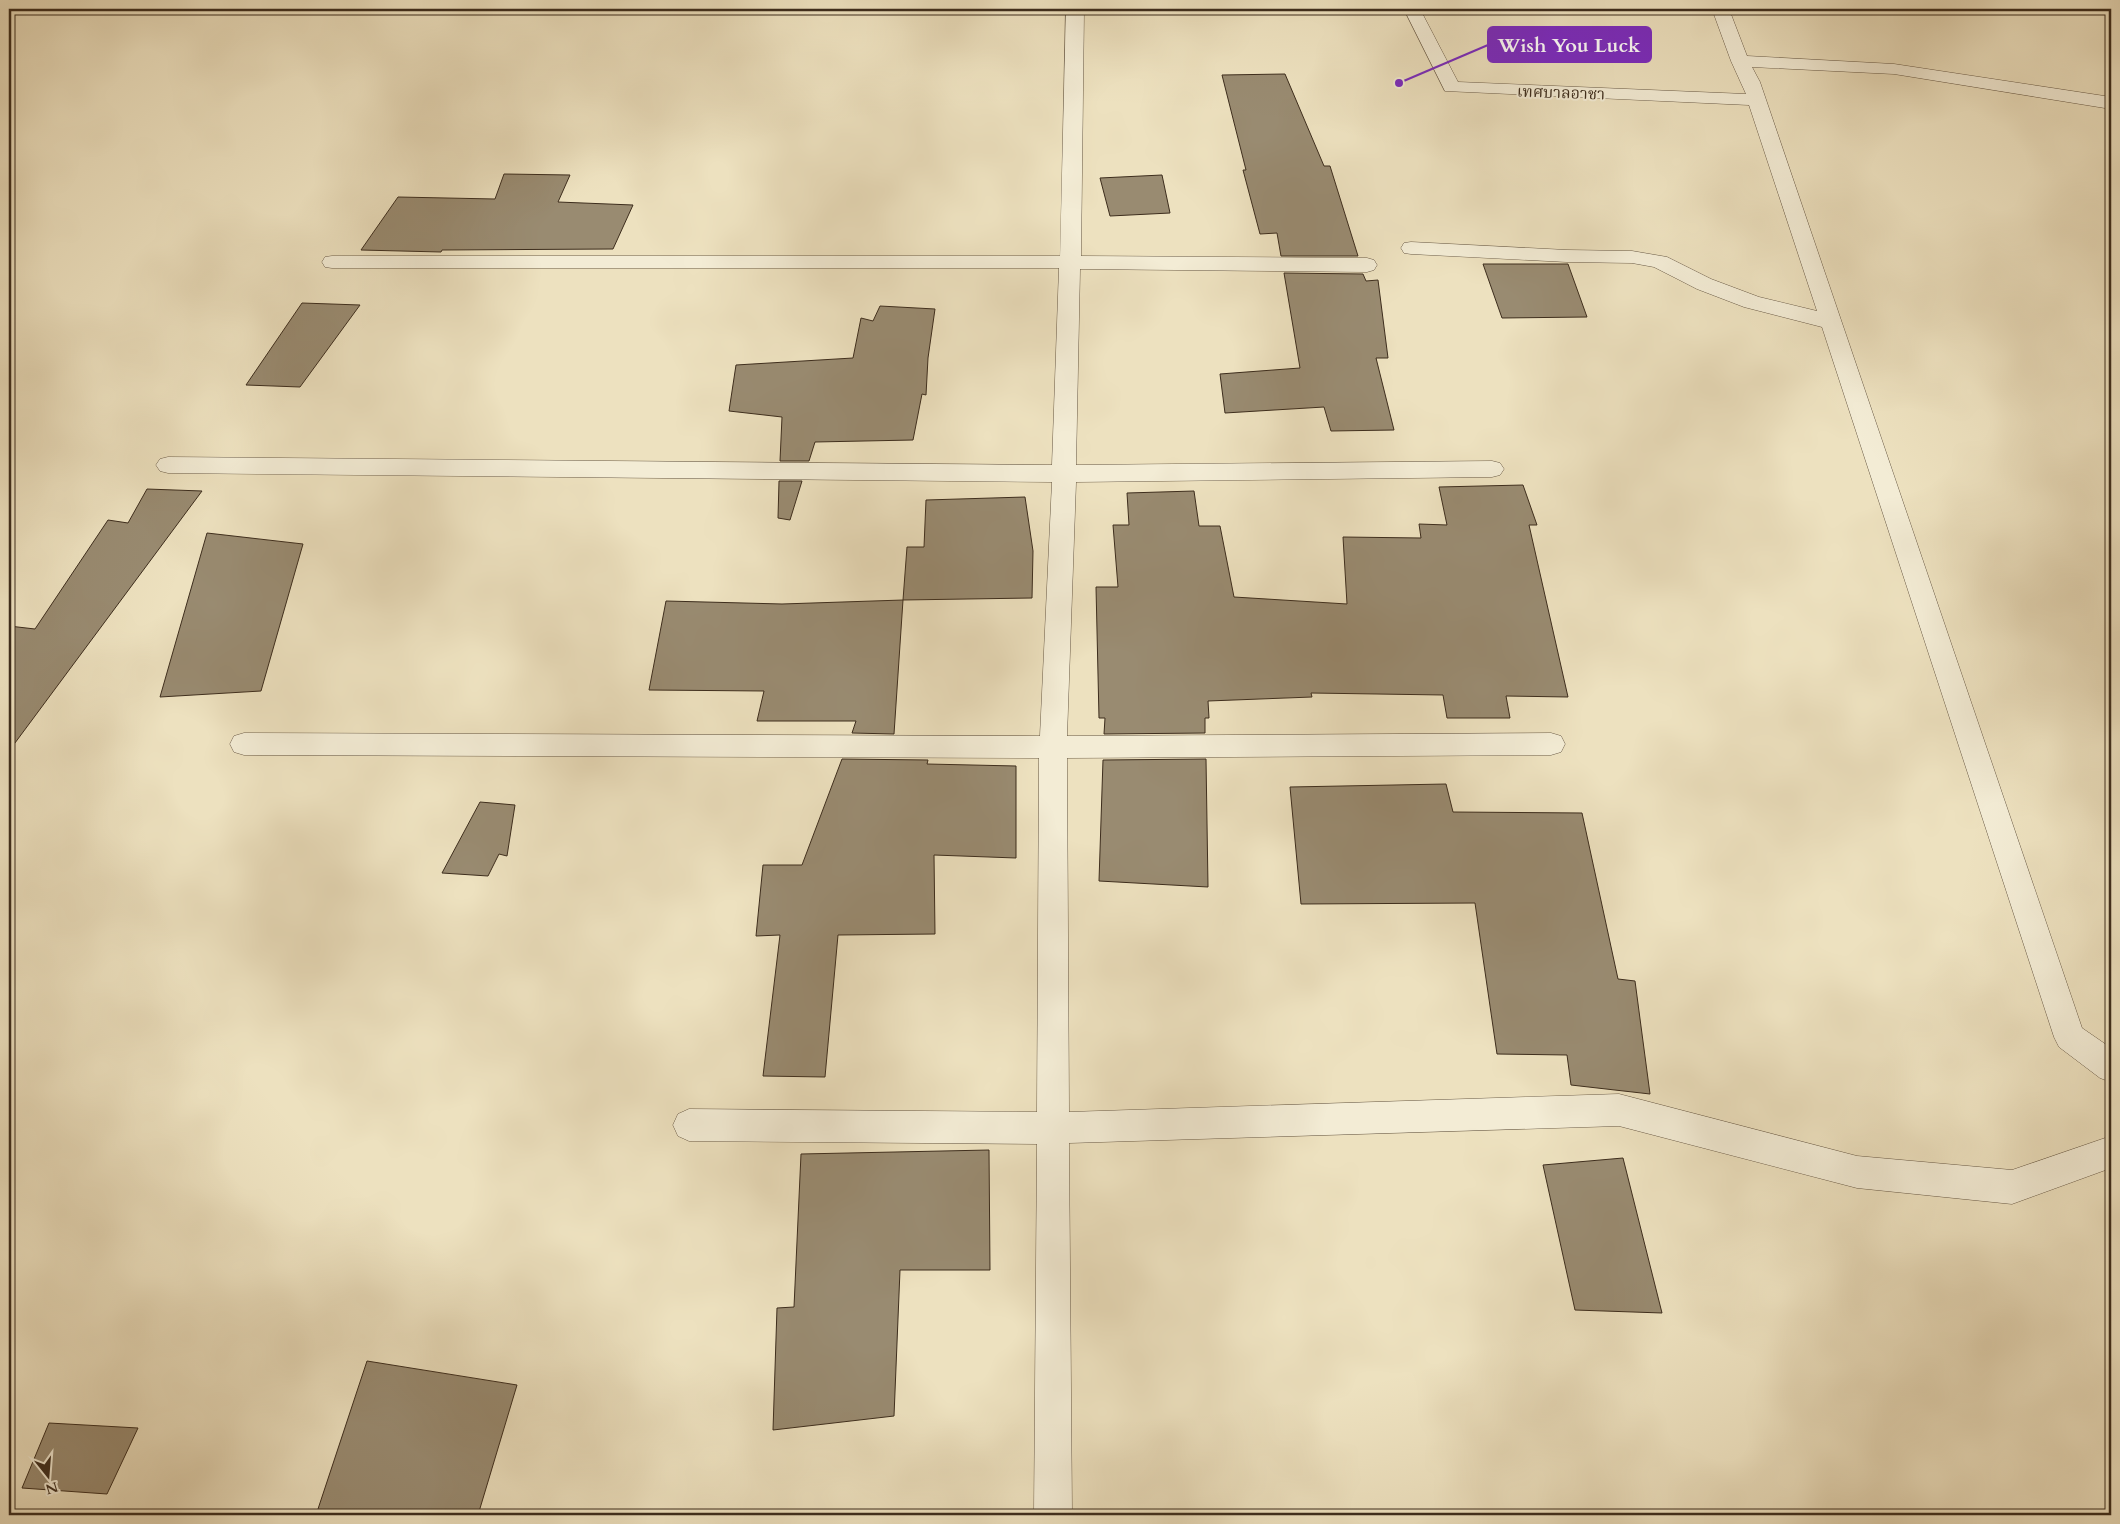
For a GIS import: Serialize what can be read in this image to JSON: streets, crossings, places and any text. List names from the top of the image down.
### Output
{
  "streets": {
    "street": ["เทศบาลอาชา"]
  },
  "places": ["Wish You Luck"],
  "north": "bottom"
}
